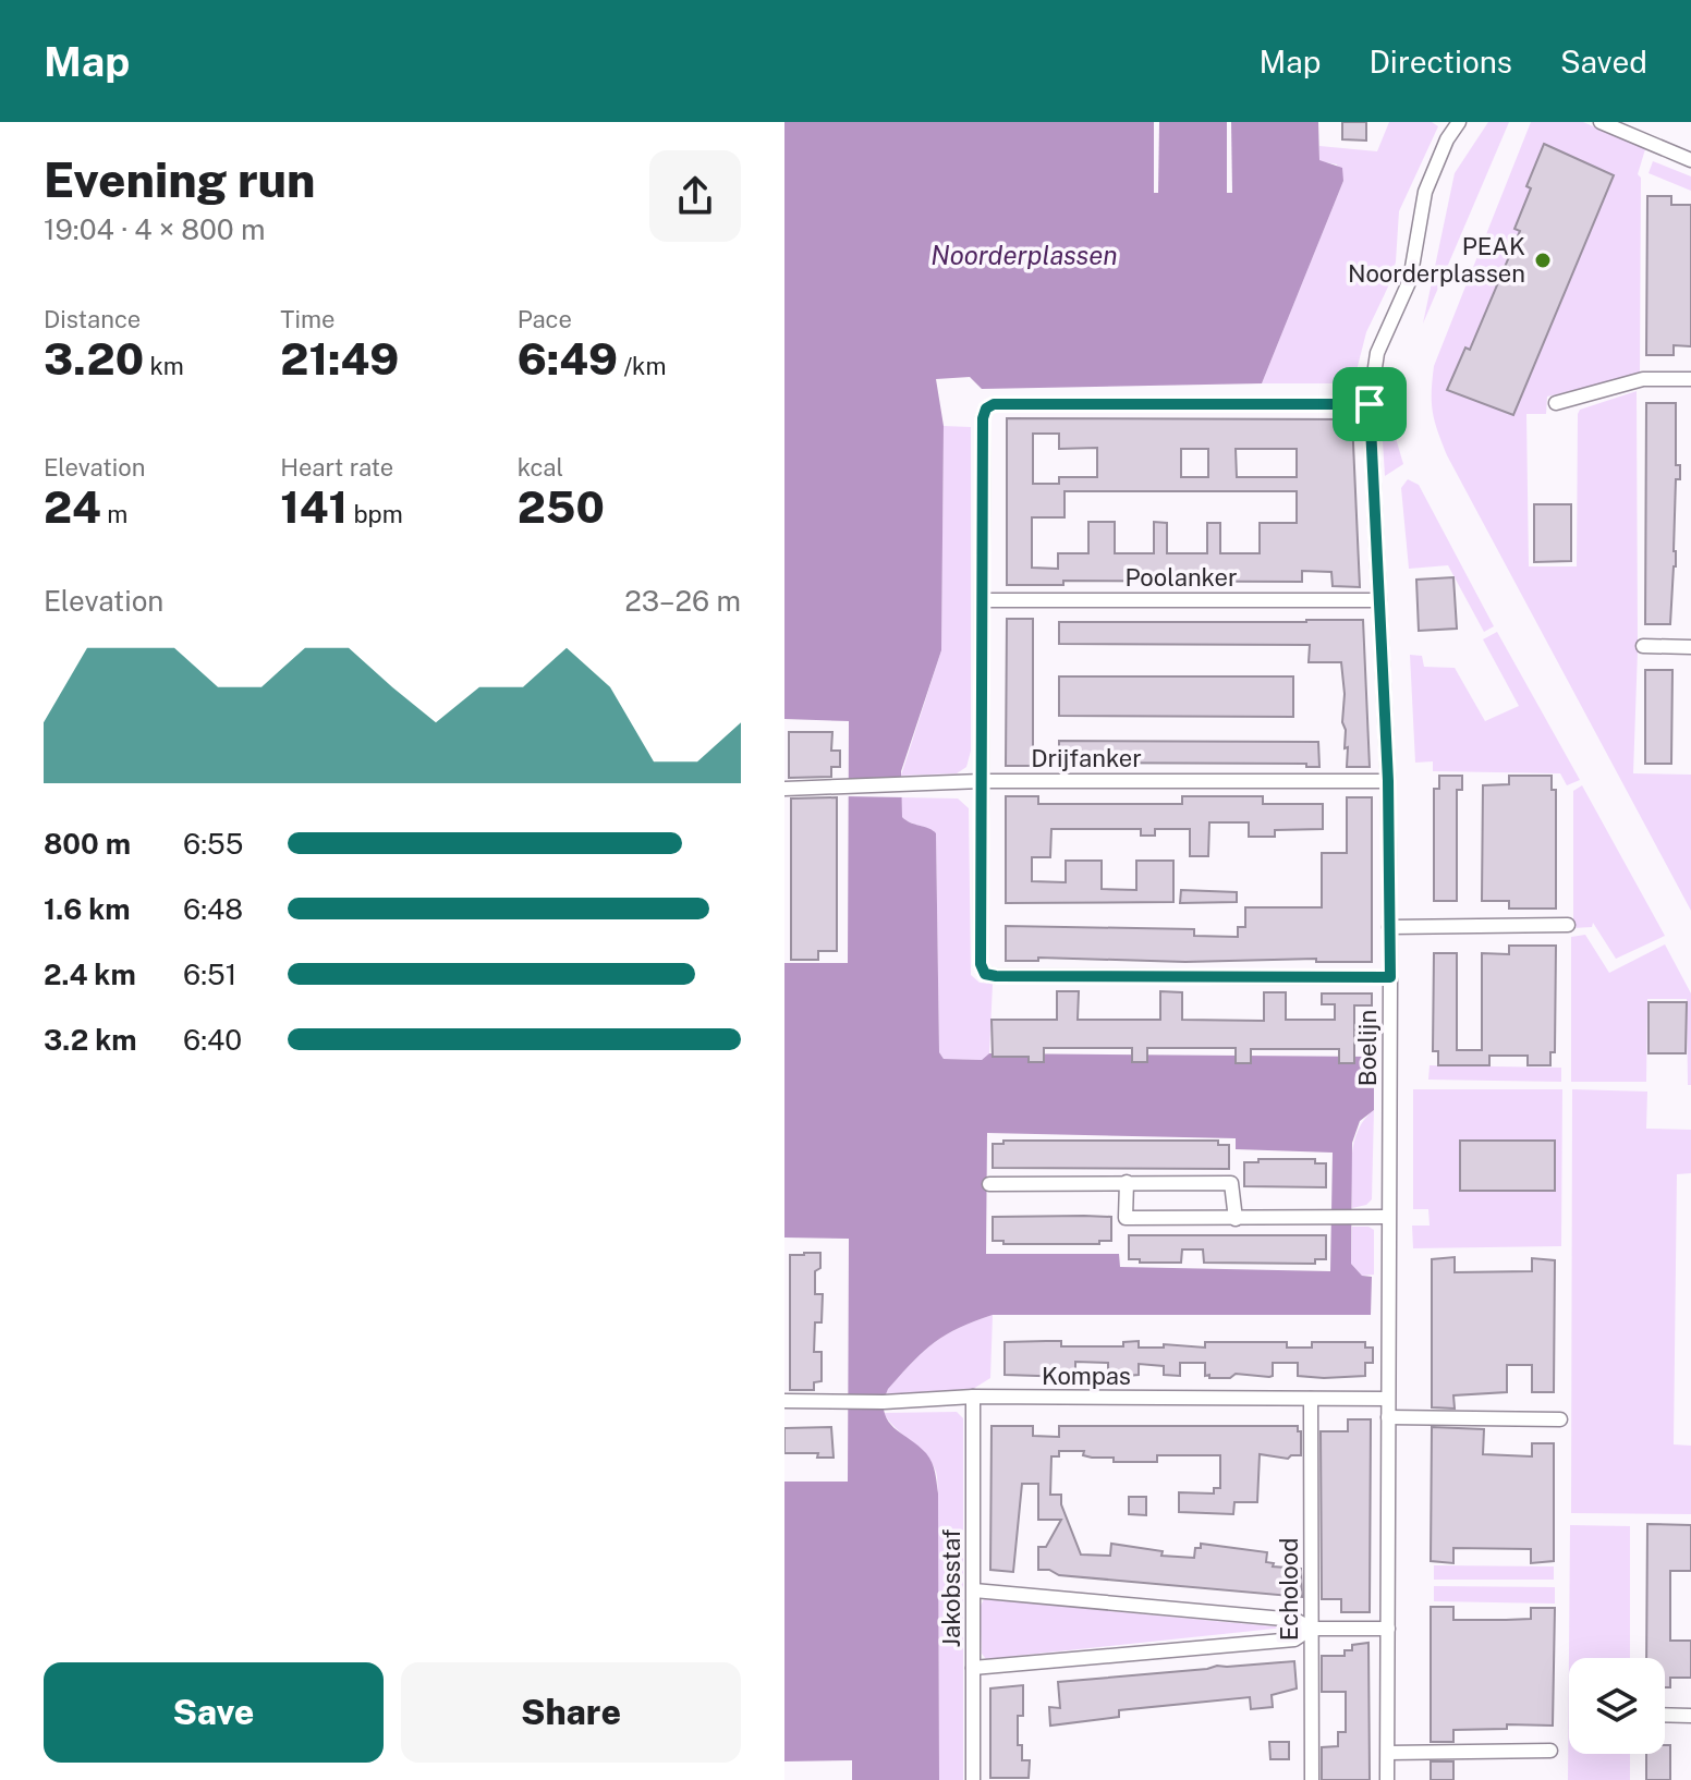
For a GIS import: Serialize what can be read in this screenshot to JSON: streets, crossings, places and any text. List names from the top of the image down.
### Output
{
  "streets": {
    "street": [
      "Poolanker",
      "Drijfanker",
      "Boelijn",
      "Kompas",
      "Jakobsstaf",
      "Echolood"
    ]
  },
  "crossings": [
    ["Poolanker", "Boelijn"],
    ["Drijfanker", "Boelijn"],
    ["Boelijn", "Kompas"],
    ["Kompas", "Jakobsstaf"],
    ["Kompas", "Echolood"]
  ],
  "water": ["Noorderplassen"],
  "places": ["PEAK Noorderplassen"],
  "page": {
    "header": "Map",
    "nav": ["Map", "Directions", "Saved"],
    "heading": ["Evening run", "19:04 · 4 × 800 m"],
    "stats": [
      ["Distance", "3.20 km"],
      ["Time", "21:49"],
      ["Pace", "6:49 /km"],
      ["Elevation", "24 m"],
      ["Heart rate", "141 bpm"],
      ["kcal", "250"]
    ],
    "chart": ["Elevation", "23–26 m"],
    "list": [
      {
        "name": "800 m",
        "note": "6:55"
      },
      {
        "name": "1.6 km",
        "note": "6:48"
      },
      {
        "name": "2.4 km",
        "note": "6:51"
      },
      {
        "name": "3.2 km",
        "note": "6:40"
      }
    ],
    "buttons": ["Save", "Share"]
  }
}
